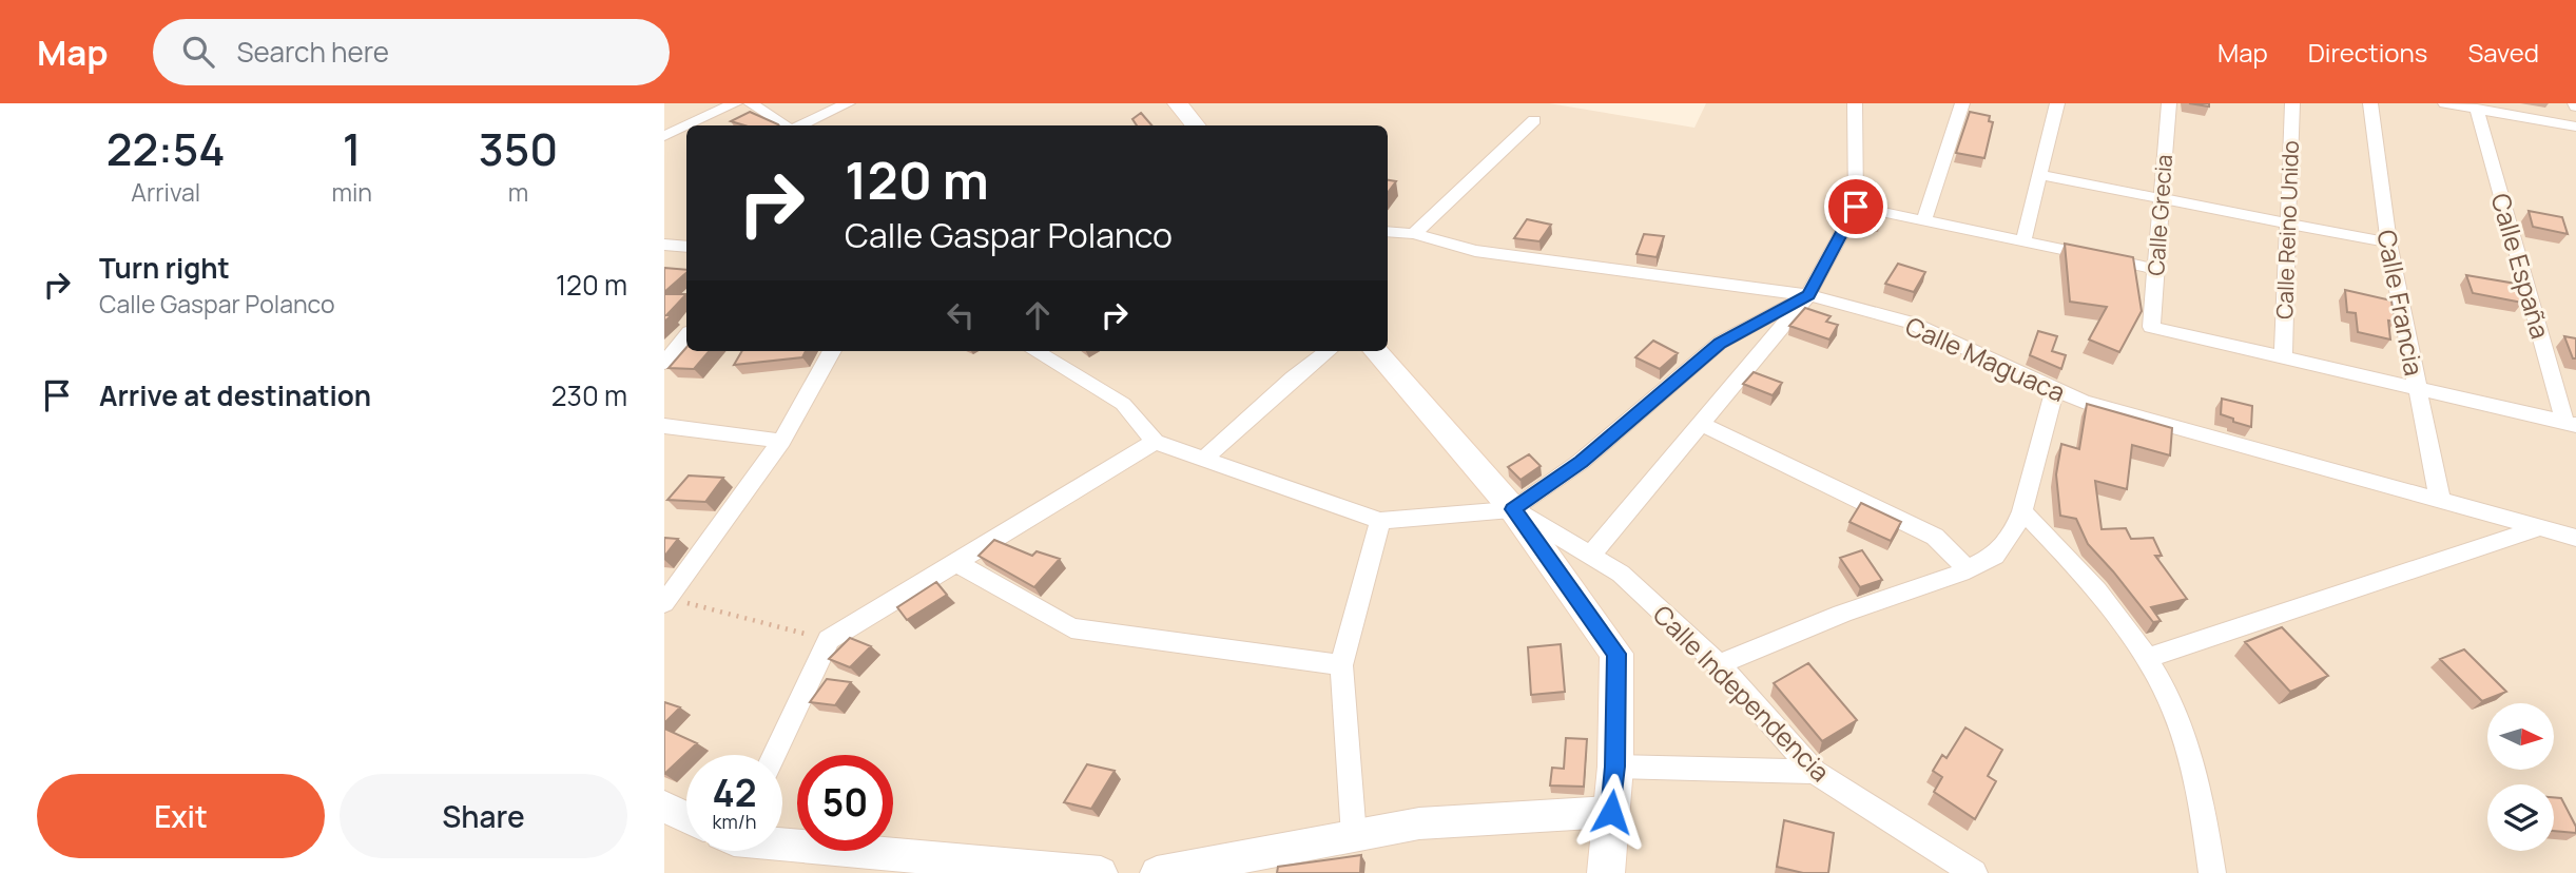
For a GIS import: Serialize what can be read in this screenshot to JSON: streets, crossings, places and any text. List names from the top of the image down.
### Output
{
  "streets": {
    "street": [
      "Calle Grecia",
      "Calle Reino Unido",
      "Calle España",
      "Calle Francia",
      "Calle Maguaca",
      "Calle Independencia"
    ]
  },
  "crossings": [
    ["Calle Grecia", "Calle Reino Unido"],
    ["Calle Francia", "Calle Maguaca"]
  ],
  "north": "right",
  "page": {
    "header": "Map",
    "search": "Search here",
    "nav": ["Map", "Directions", "Saved"],
    "eta": [
      "22:54",
      "Arrival",
      "1",
      "min",
      "350",
      "m"
    ],
    "turn": ["120 m", "Calle Gaspar Polanco"],
    "list": [
      {
        "name": "Turn right",
        "note": "Calle Gaspar Polanco",
        "value": "120 m"
      },
      {
        "name": "Arrive at destination",
        "value": "230 m"
      }
    ],
    "speed": "42 km/h",
    "limit": "50",
    "buttons": ["Exit", "Share"]
  }
}
